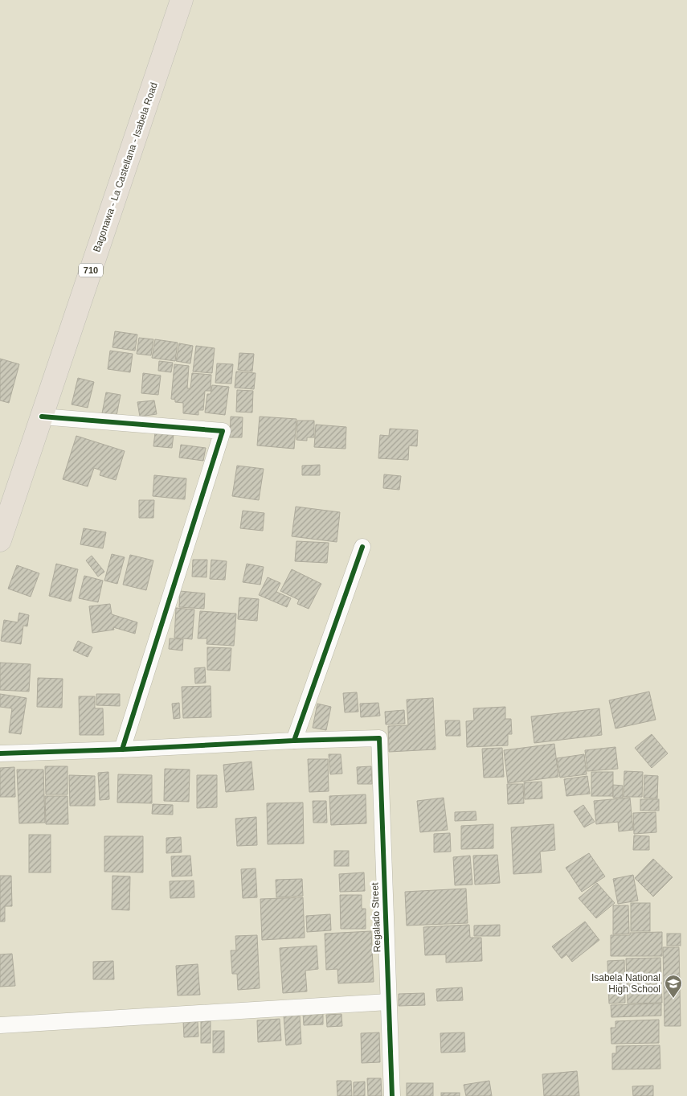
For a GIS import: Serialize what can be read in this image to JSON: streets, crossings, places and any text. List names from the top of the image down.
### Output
{
  "streets": {
    "main road": ["Bagonawa - La Castellana - Isabela Road", "710"],
    "street": ["Regalado Street"]
  },
  "places": {
    "school or university": ["Isabela National High School"]
  }
}
